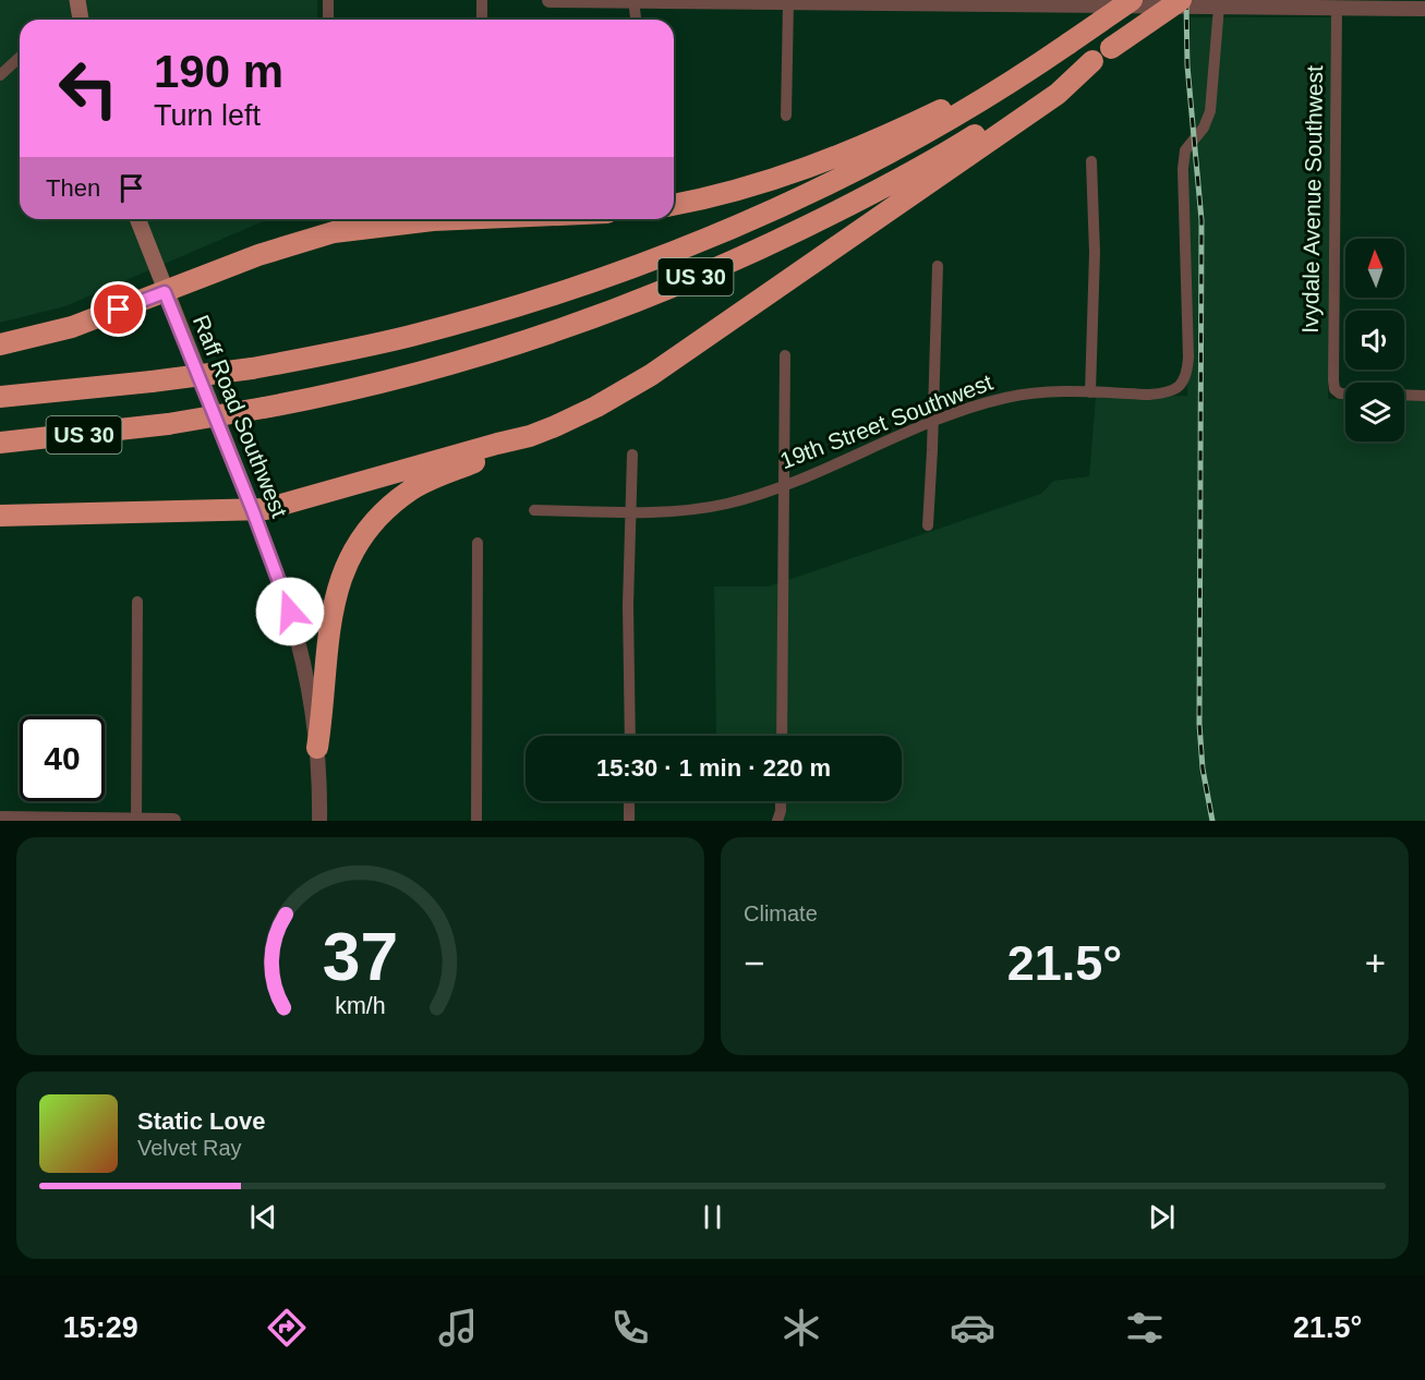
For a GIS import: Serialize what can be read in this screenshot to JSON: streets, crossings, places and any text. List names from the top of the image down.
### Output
{
  "streets": {
    "highway": ["US 30"],
    "main road": ["Raff Road Southwest"],
    "street": ["Ivydale Avenue Southwest", "19th Street Southwest"]
  },
  "north": "top",
  "page": {
    "turn": ["190 m", "Turn left"],
    "then": "Then",
    "limit": "40",
    "trip": "15:30 · 1 min · 220 m",
    "tile": "Climate",
    "heat": ["−", "21.5°", "+"],
    "song": ["Static Love", "Velvet Ray"],
    "tabs": ["15:29", "21.5°"],
    "gauge": ["37", "km/h"]
  }
}
